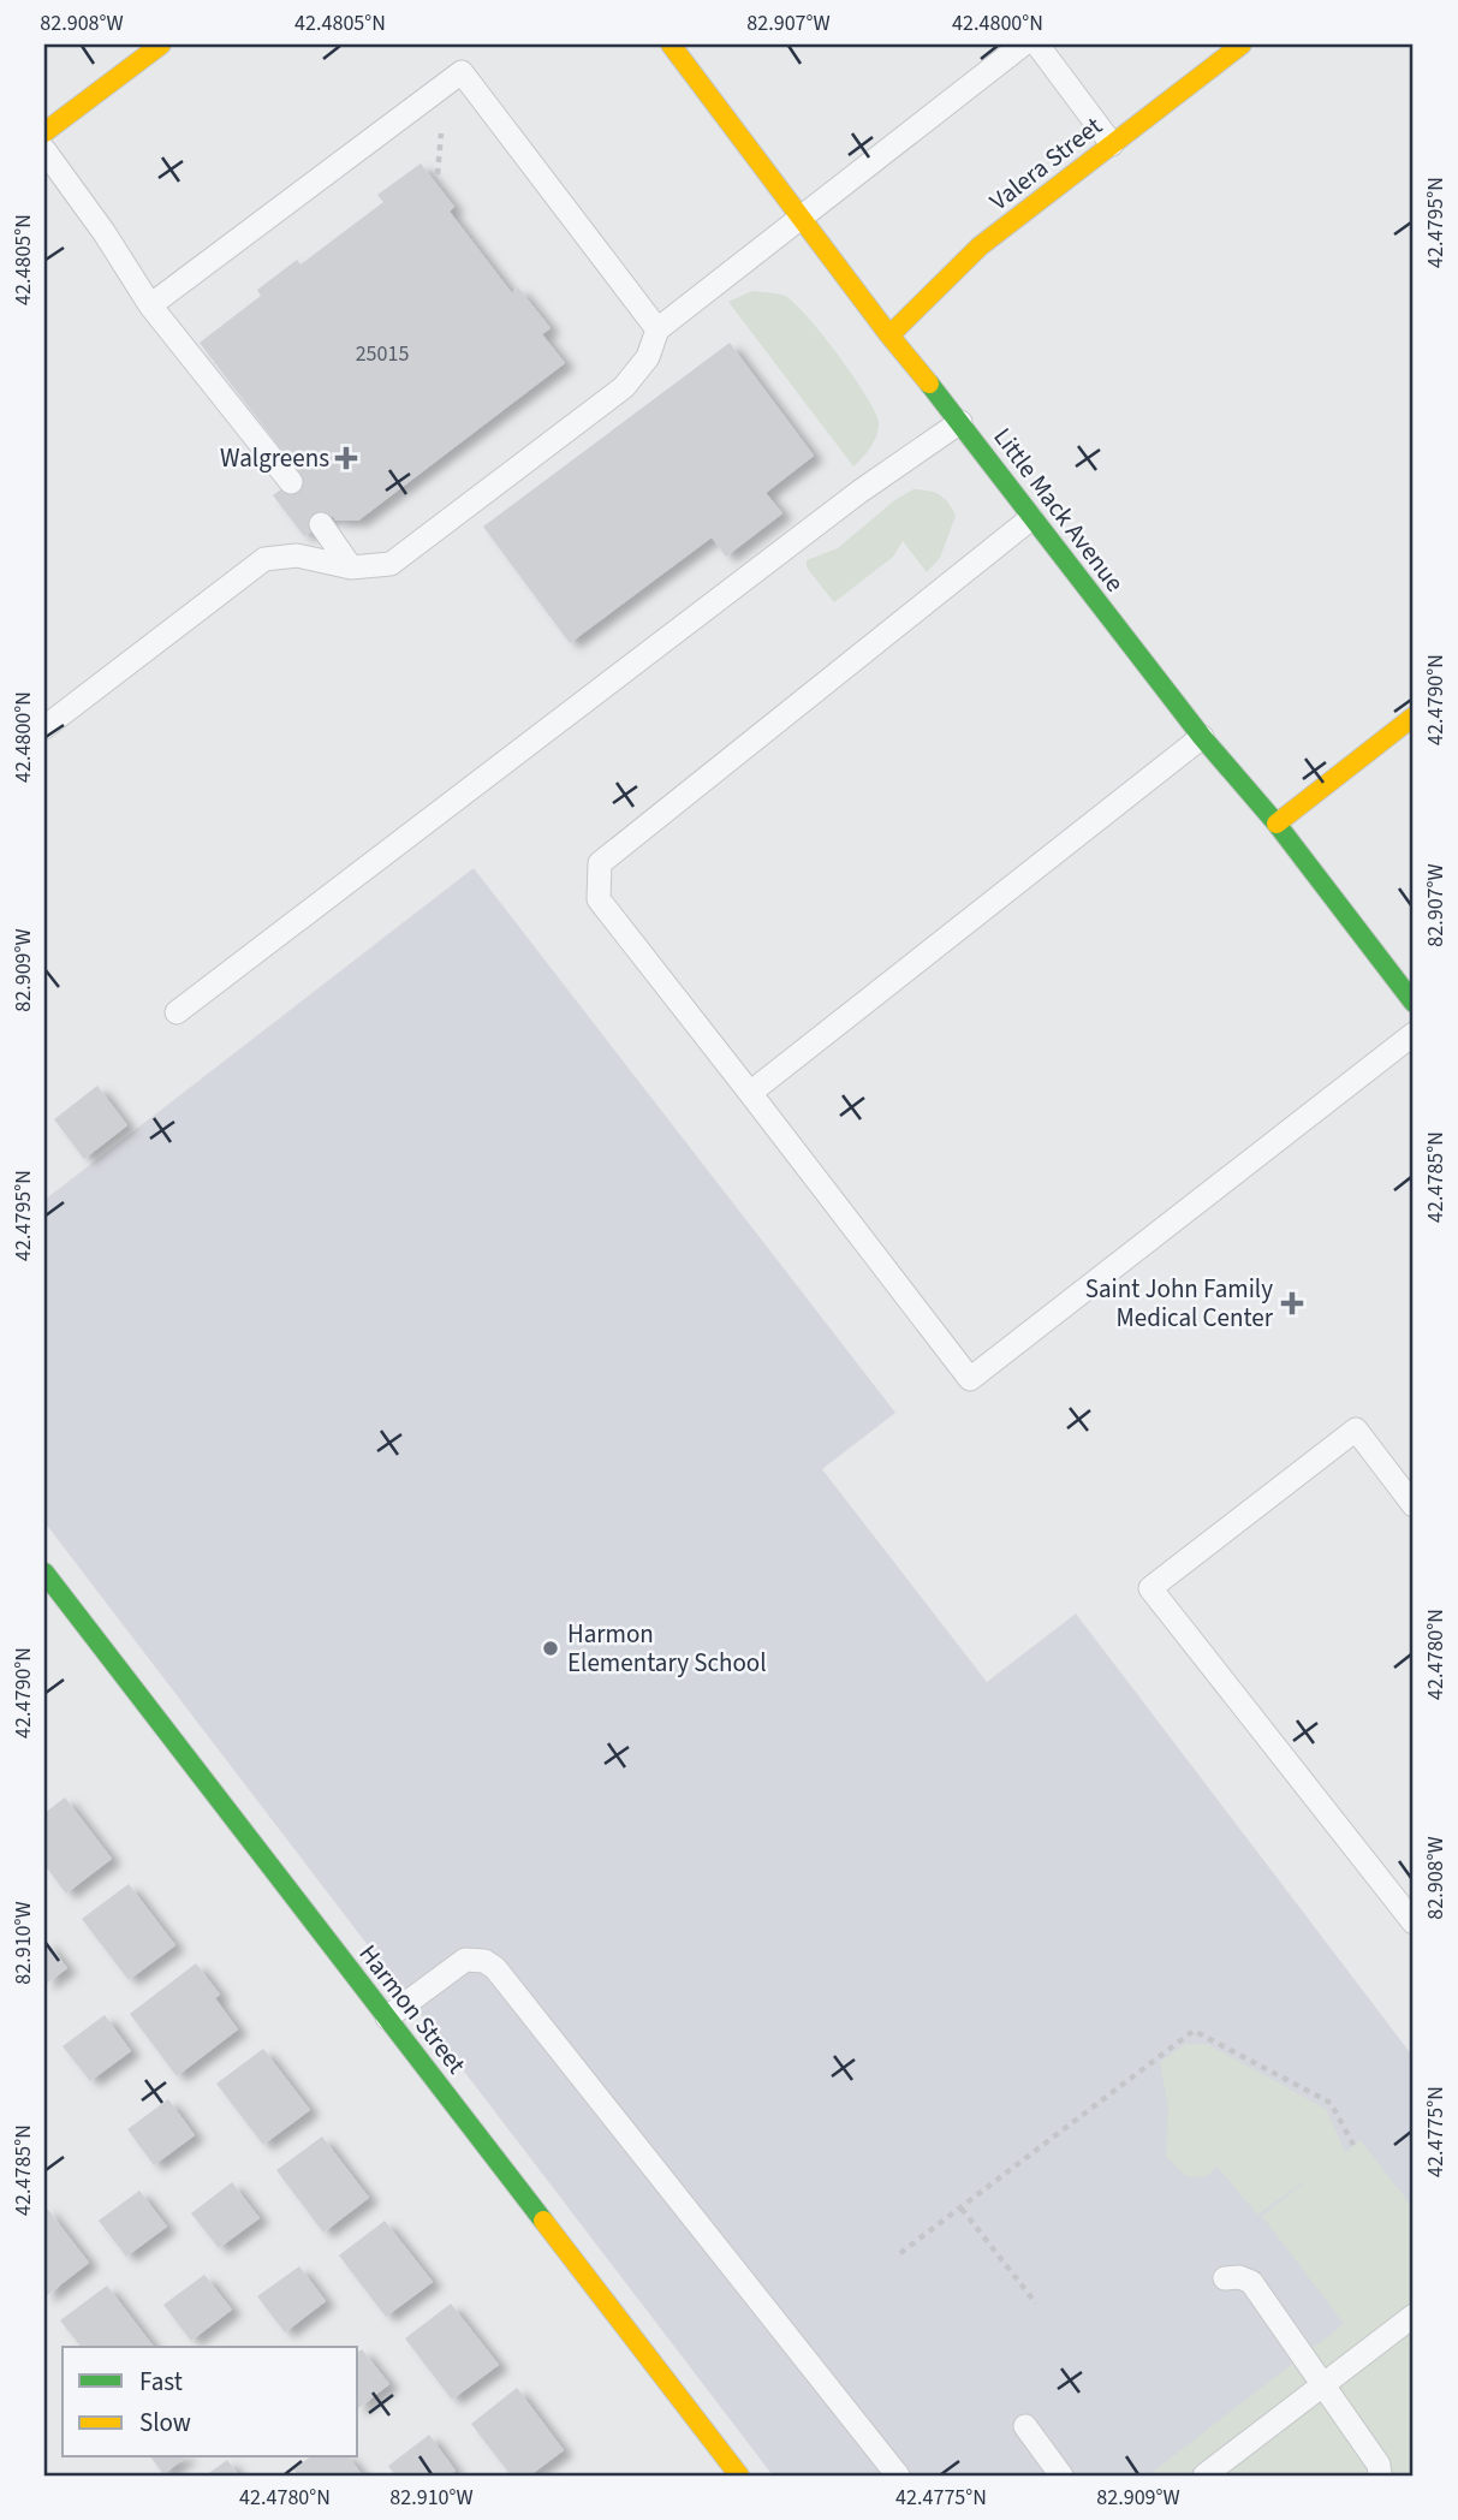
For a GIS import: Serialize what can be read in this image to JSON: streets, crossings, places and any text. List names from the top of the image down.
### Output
{
  "streets": {
    "street": ["Valera Street", "Little Mack Avenue", "Harmon Street"]
  },
  "crossings": [
    ["Valera Street", "Little Mack Avenue"]
  ],
  "places": {
    "health": ["Walgreens", "Saint John Family Medical Center"],
    "other": ["Harmon Elementary School"]
  },
  "house_numbers": ["25015"],
  "legend": ["Fast", "Slow"],
  "coordinates": [
    "82.908°W",
    "42.4805°N",
    "82.907°W",
    "42.4800°N",
    "42.4795°N",
    "42.4790°N",
    "82.909°W",
    "42.4785°N",
    "42.4780°N",
    "82.910°W",
    "42.4775°N"
  ]
}
